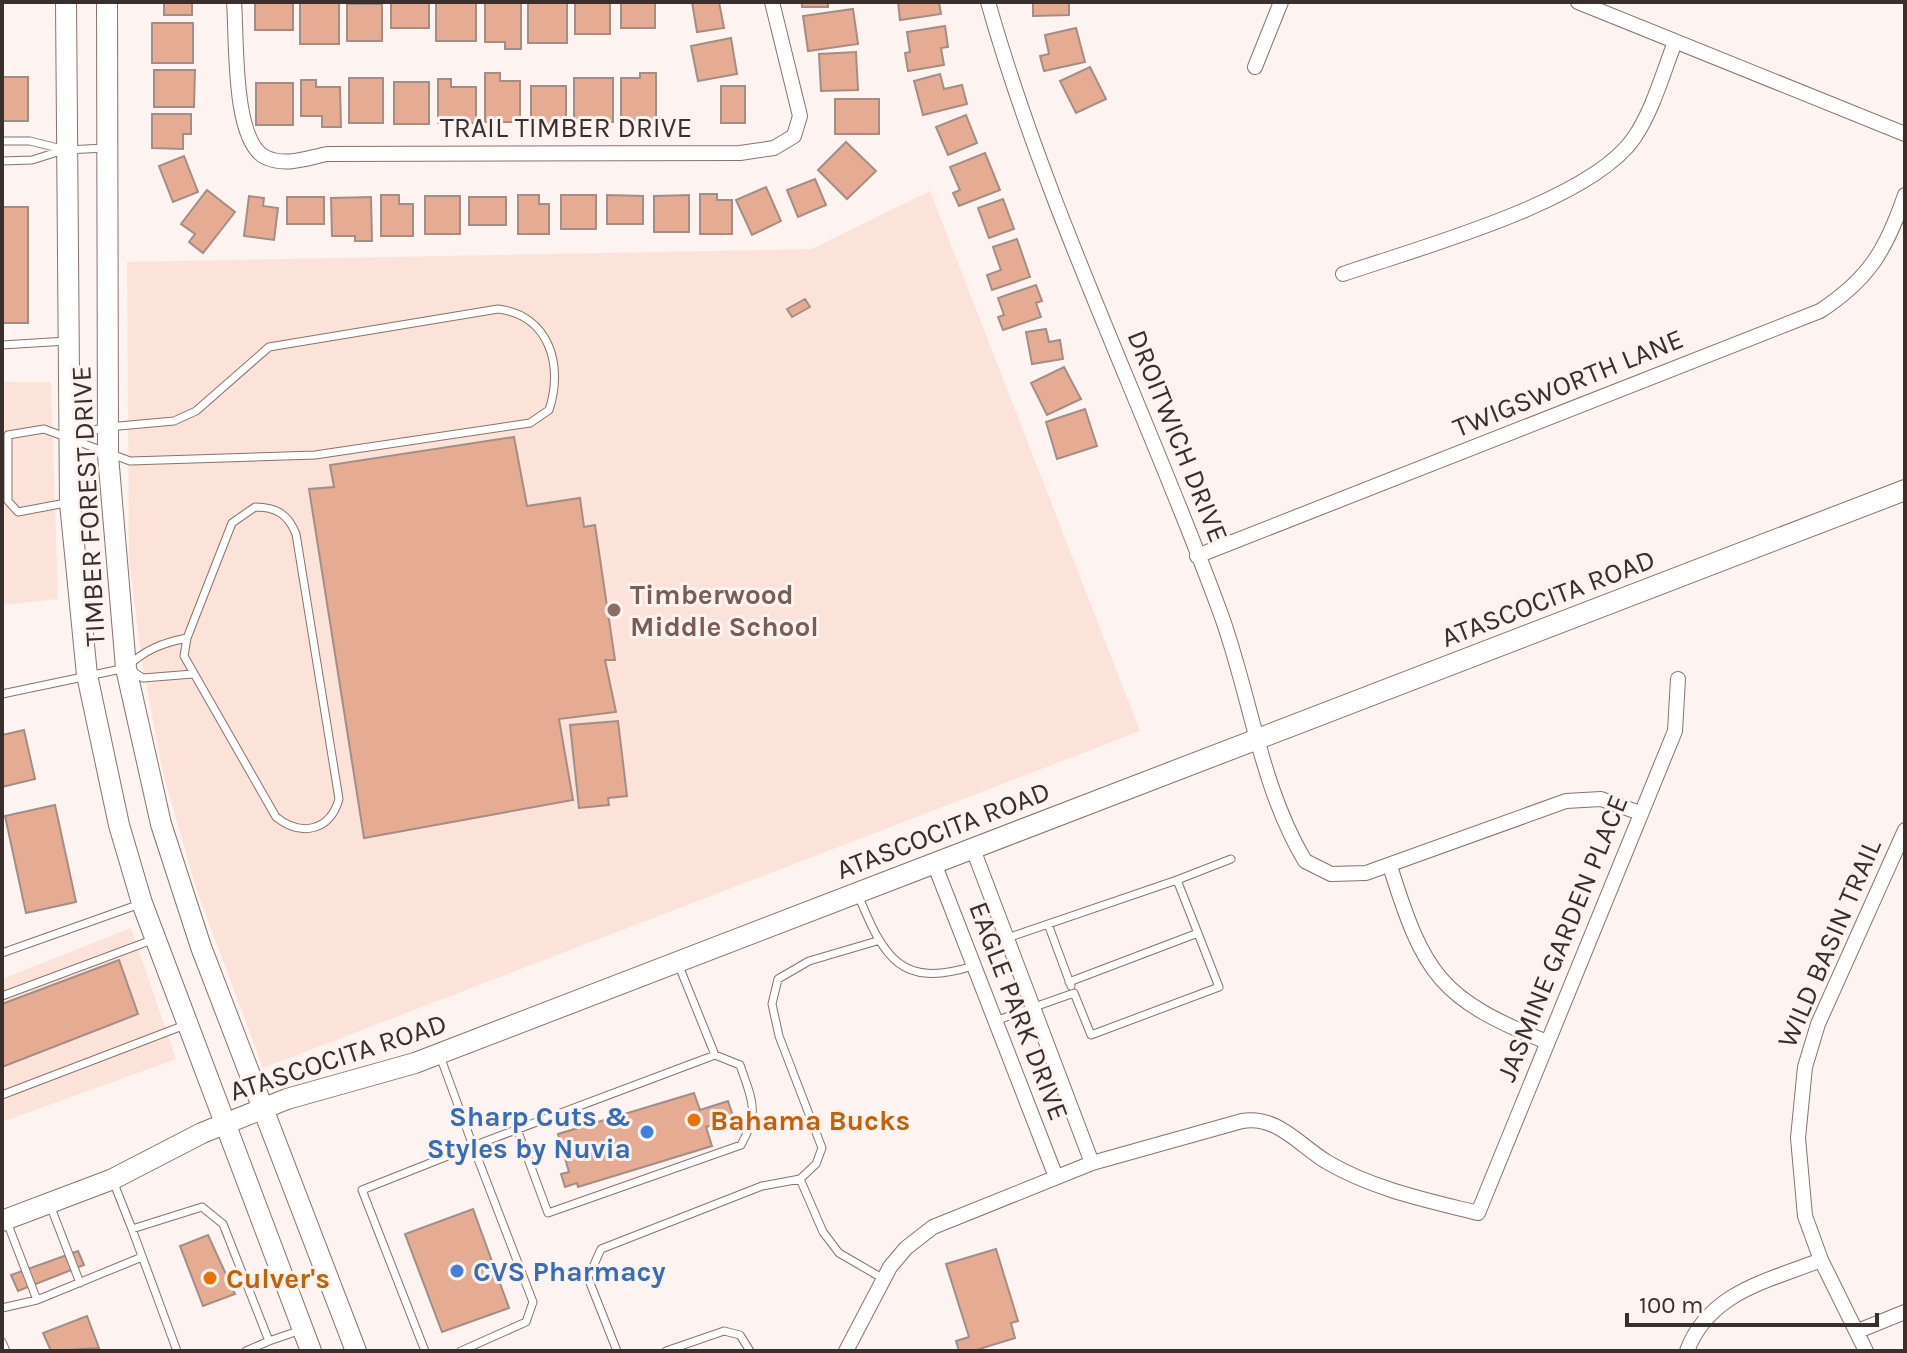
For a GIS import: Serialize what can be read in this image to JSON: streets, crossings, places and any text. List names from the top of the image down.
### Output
{
  "streets": {
    "main road": ["TIMBER FOREST DRIVE", "ATASCOCITA ROAD"],
    "street": [
      "TRAIL TIMBER DRIVE",
      "TWIGSWORTH LANE",
      "DROITWICH DRIVE",
      "JASMINE GARDEN PLACE",
      "WILD BASIN TRAIL",
      "EAGLE PARK DRIVE"
    ]
  },
  "crossings": [
    ["TWIGSWORTH LANE", "DROITWICH DRIVE"],
    ["DROITWICH DRIVE", "ATASCOCITA ROAD"],
    ["TIMBER FOREST DRIVE", "ATASCOCITA ROAD"],
    ["ATASCOCITA ROAD", "EAGLE PARK DRIVE"],
    ["JASMINE GARDEN PLACE", "EAGLE PARK DRIVE"]
  ],
  "places": [
    "Timberwood Middle School",
    "Bahama Bucks",
    "Sharp Cuts & Styles by Nuvia",
    "CVS Pharmacy",
    "Culver's"
  ],
  "scale_bar": "100 m"
}
